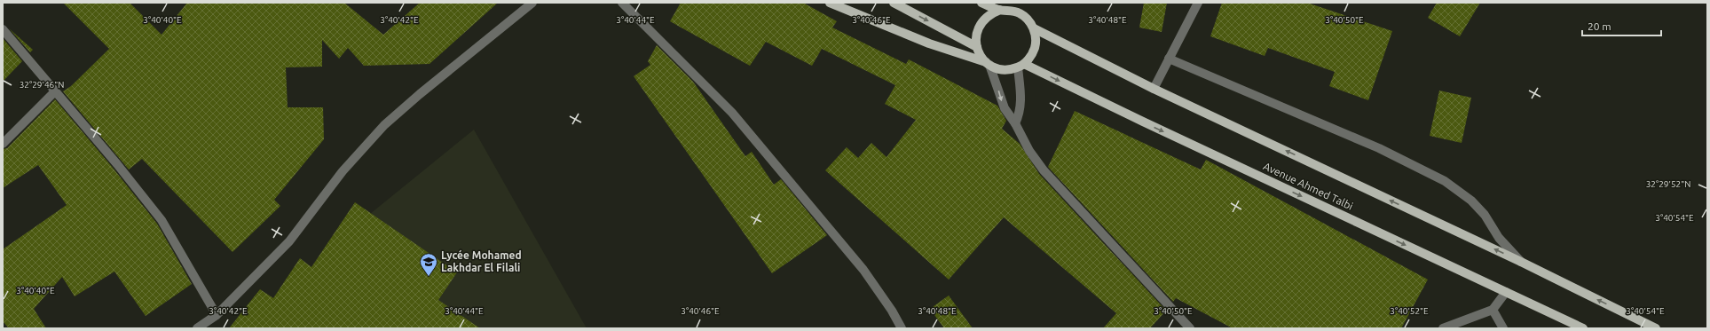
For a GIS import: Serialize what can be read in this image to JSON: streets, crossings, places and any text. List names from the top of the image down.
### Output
{
  "streets": {
    "main road": ["Avenue Ahmed Talbi"]
  },
  "places": {
    "school or university": ["Lycée Mohamed Lakhdar El Filali"]
  },
  "scale_bar": "20 m",
  "coordinates": [
    "3°40'40\"E",
    "3°40'42\"E",
    "3°40'44\"E",
    "3°40'46\"E",
    "3°40'48\"E",
    "3°40'50\"E",
    "32°29'46\"N",
    "32°29'52\"N",
    "3°40'54\"E",
    "3°40'52\"E"
  ]
}
